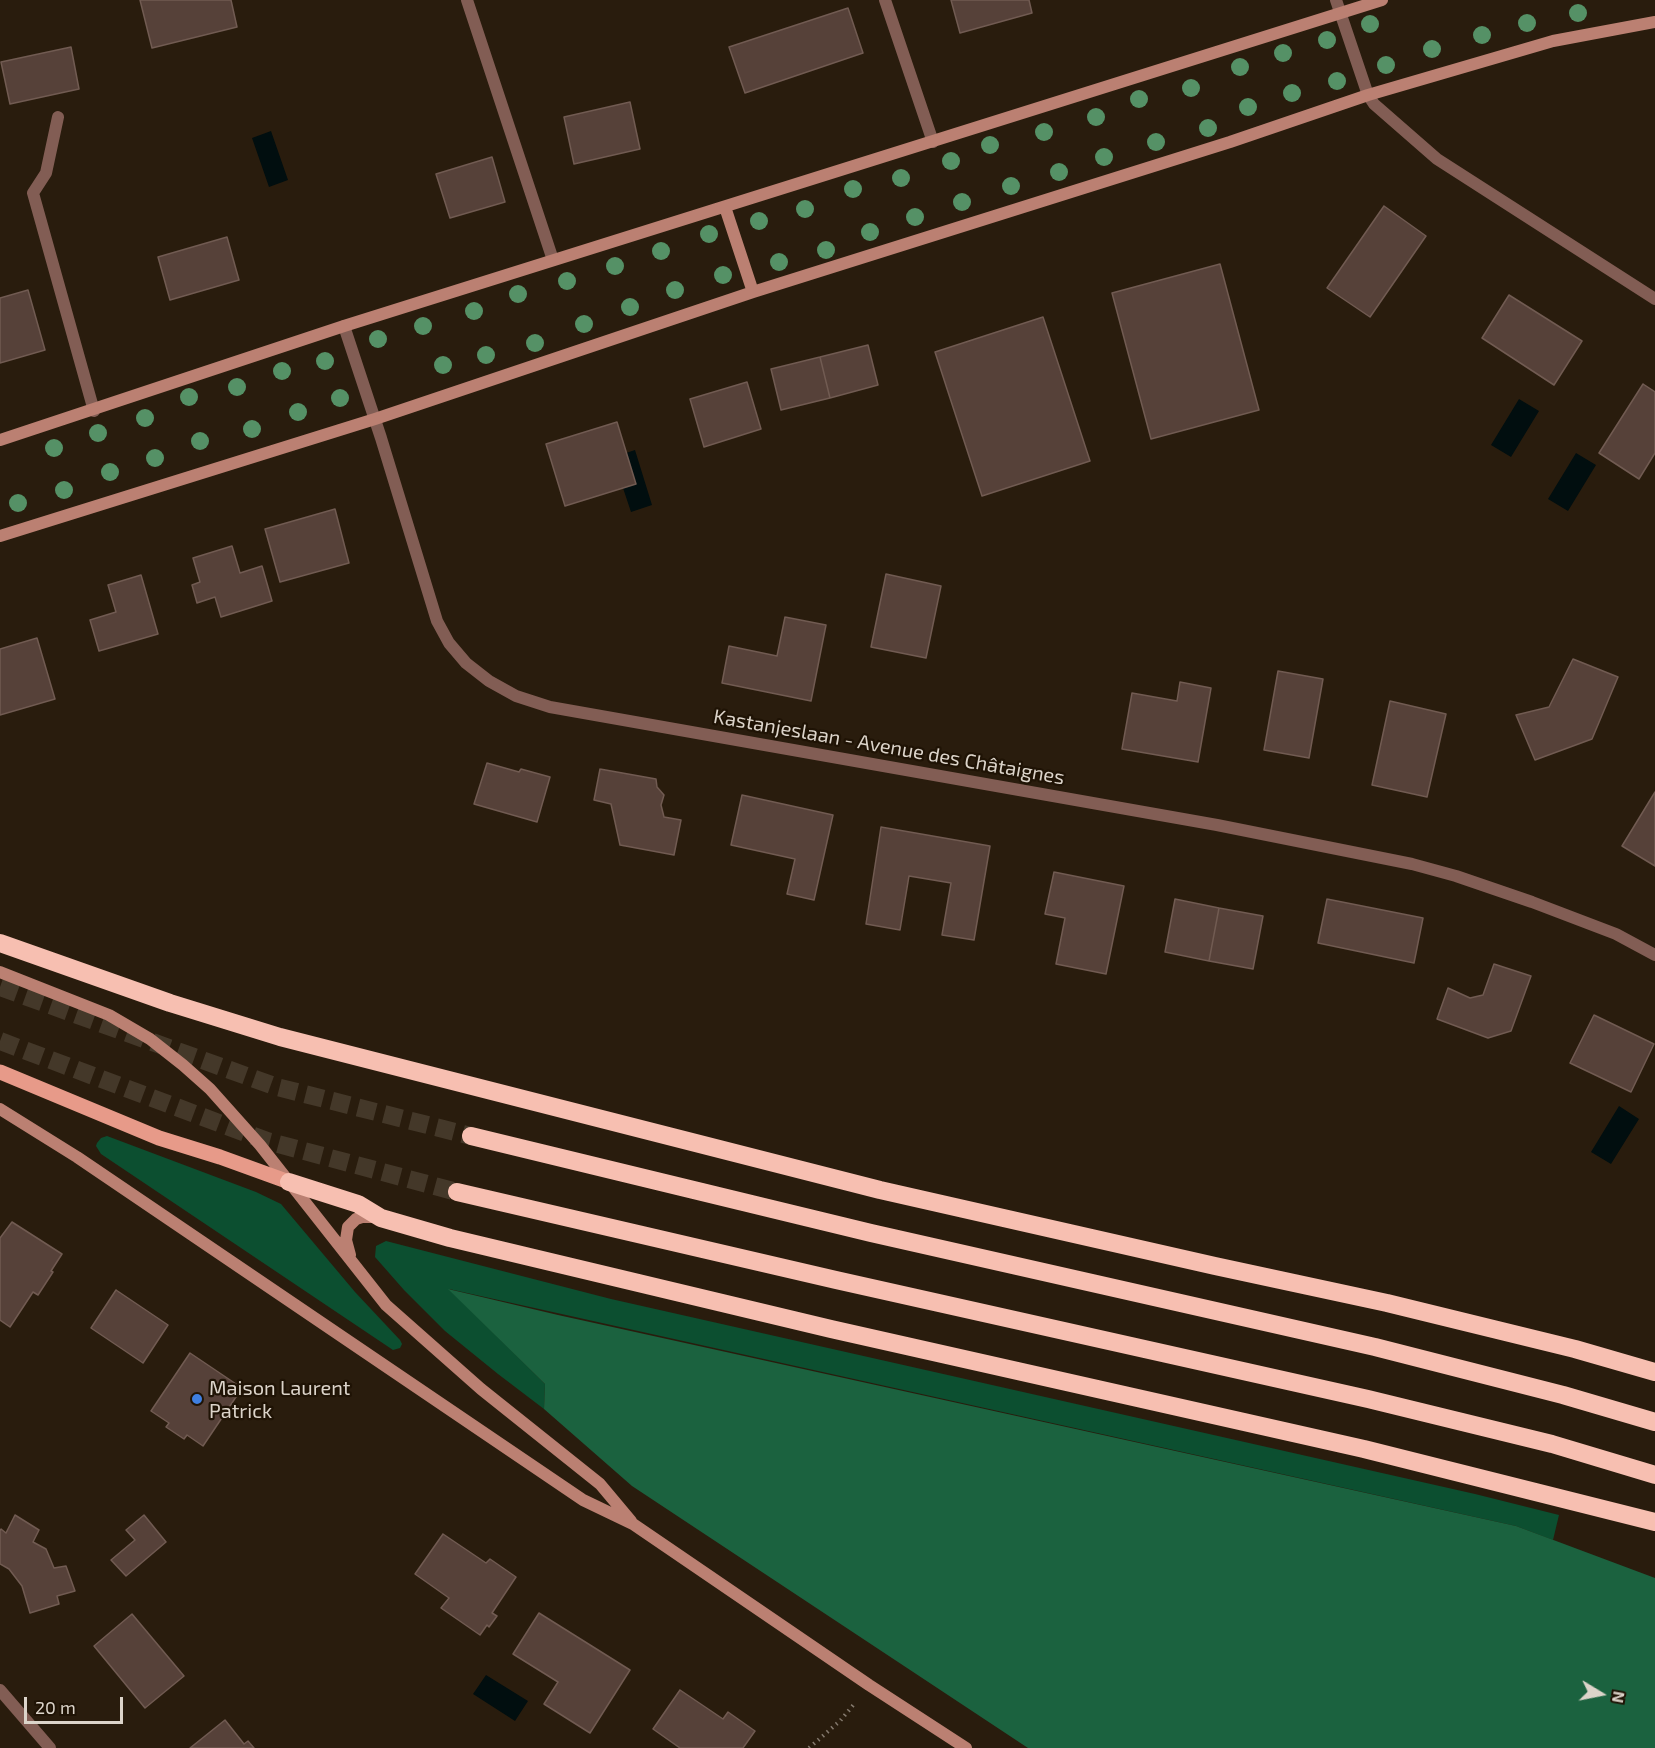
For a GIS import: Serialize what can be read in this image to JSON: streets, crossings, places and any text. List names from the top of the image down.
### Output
{
  "streets": {
    "street": ["Kastanjeslaan - Avenue des Châtaignes"]
  },
  "places": ["Maison Laurent Patrick"],
  "scale_bar": "20 m",
  "north": "right"
}
